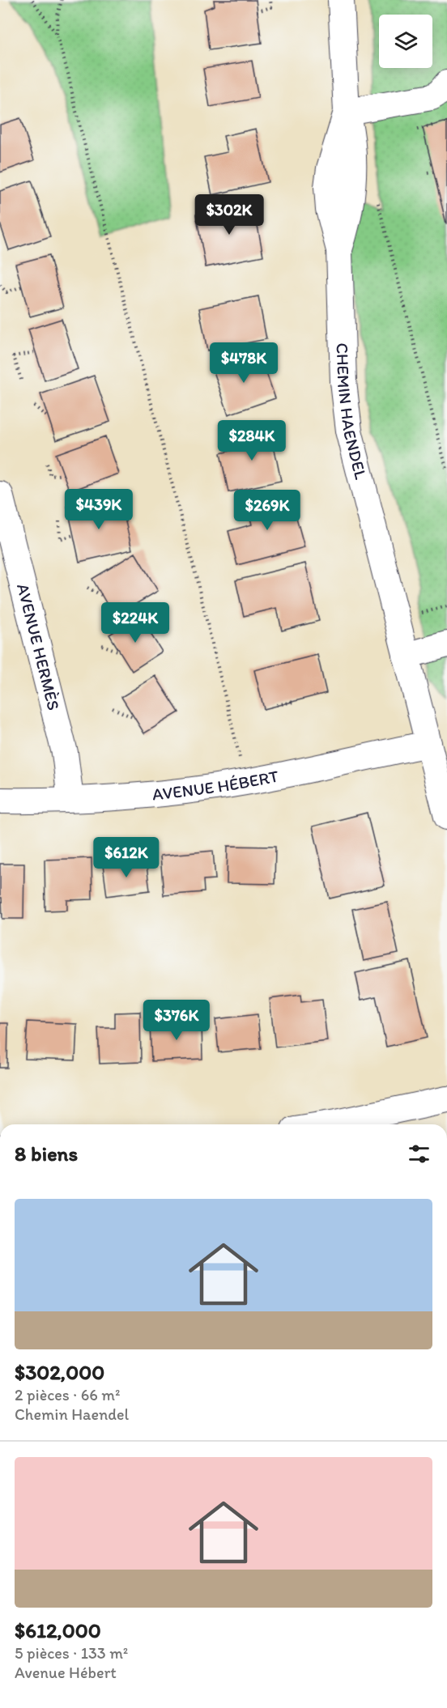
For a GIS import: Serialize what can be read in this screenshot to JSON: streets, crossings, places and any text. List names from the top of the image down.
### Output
{
  "streets": {
    "street": ["CHEMIN HAENDEL", "AVENUE HERMÈS", "AVENUE HÉBERT"]
  },
  "crossings": [
    ["CHEMIN HAENDEL", "AVENUE HÉBERT"],
    ["AVENUE HERMÈS", "AVENUE HÉBERT"]
  ],
  "page": {
    "price": [
      "$302K",
      "$478K",
      "$284K",
      "$439K",
      "$269K",
      "$224K",
      "$612K",
      "$376K"
    ],
    "heading": "8 biens",
    "list": [
      {
        "name": "$302,000",
        "note": "2 pièces · 66 m² · Chemin Haendel"
      },
      {
        "name": "$612,000",
        "note": "5 pièces · 133 m² · Avenue Hébert"
      }
    ]
  }
}
